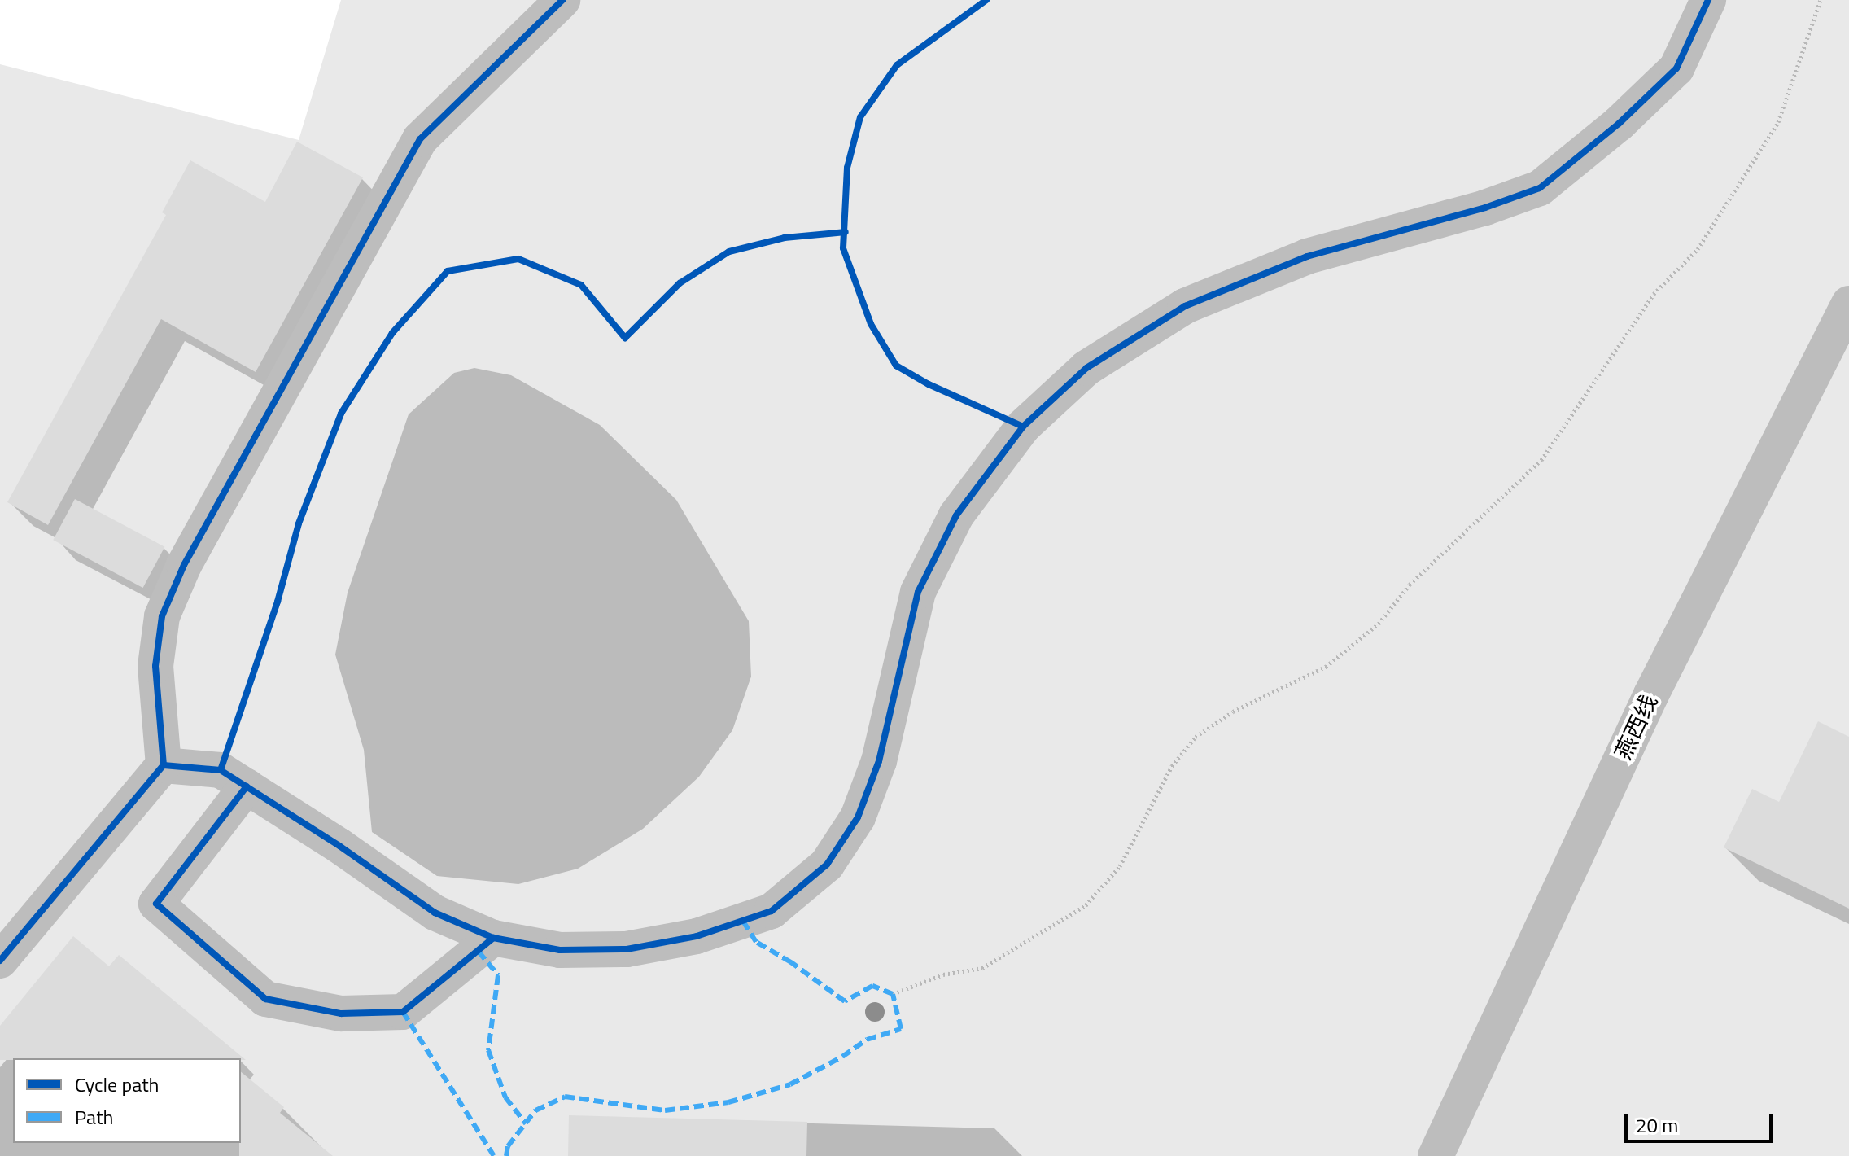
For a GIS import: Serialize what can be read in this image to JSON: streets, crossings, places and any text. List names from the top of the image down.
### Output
{
  "streets": {
    "street": ["燕西线"]
  },
  "legend": ["Cycle path", "Path"],
  "scale_bar": "20 m"
}
